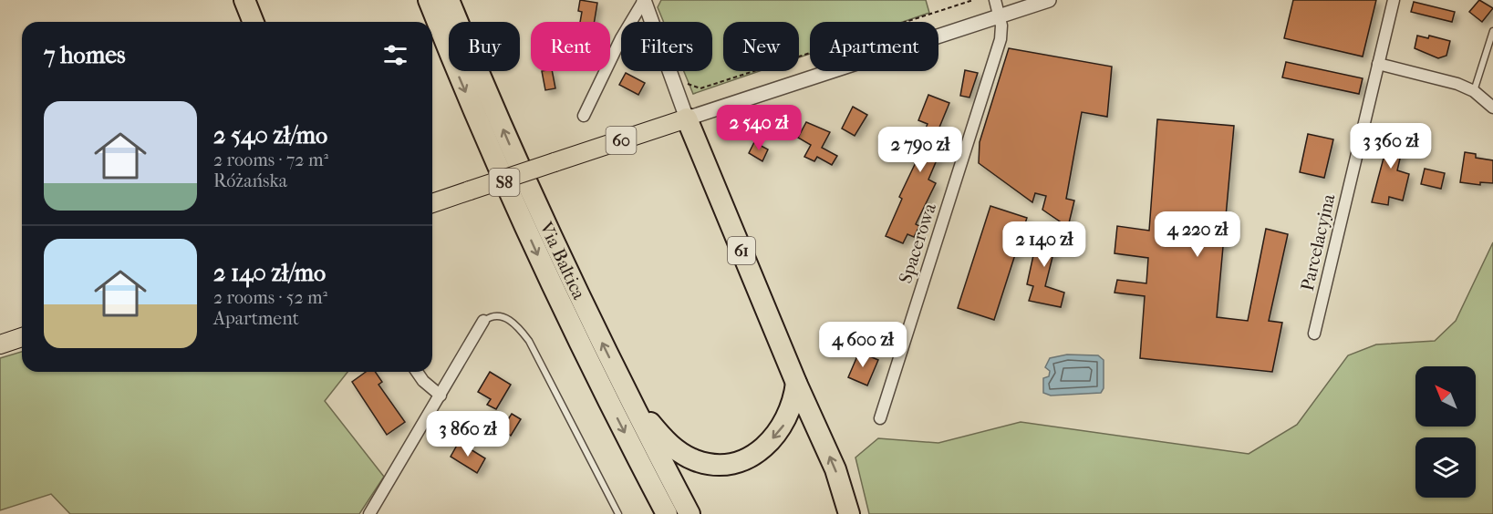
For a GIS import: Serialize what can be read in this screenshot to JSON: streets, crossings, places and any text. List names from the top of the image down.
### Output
{
  "streets": {
    "highway": ["S8", "61", "Via Baltica"],
    "main road": ["60"],
    "street": ["Parcelacyjna", "Spacerowa"]
  },
  "crossings": [
    ["60", "61"]
  ],
  "north": "top left",
  "page": {
    "chip": [
      "Buy",
      "Rent",
      "Filters",
      "New",
      "Apartment"
    ],
    "heading": "7 homes",
    "list": [
      {
        "name": "2 540 zł/mo",
        "note": "2 rooms · 72 m² · Różańska"
      },
      {
        "name": "2 140 zł/mo",
        "note": "2 rooms · 52 m² · Apartment"
      }
    ],
    "price": [
      "2 540 zł",
      "3 360 zł",
      "2 790 zł",
      "4 220 zł",
      "2 140 zł",
      "4 600 zł",
      "3 860 zł"
    ]
  }
}
